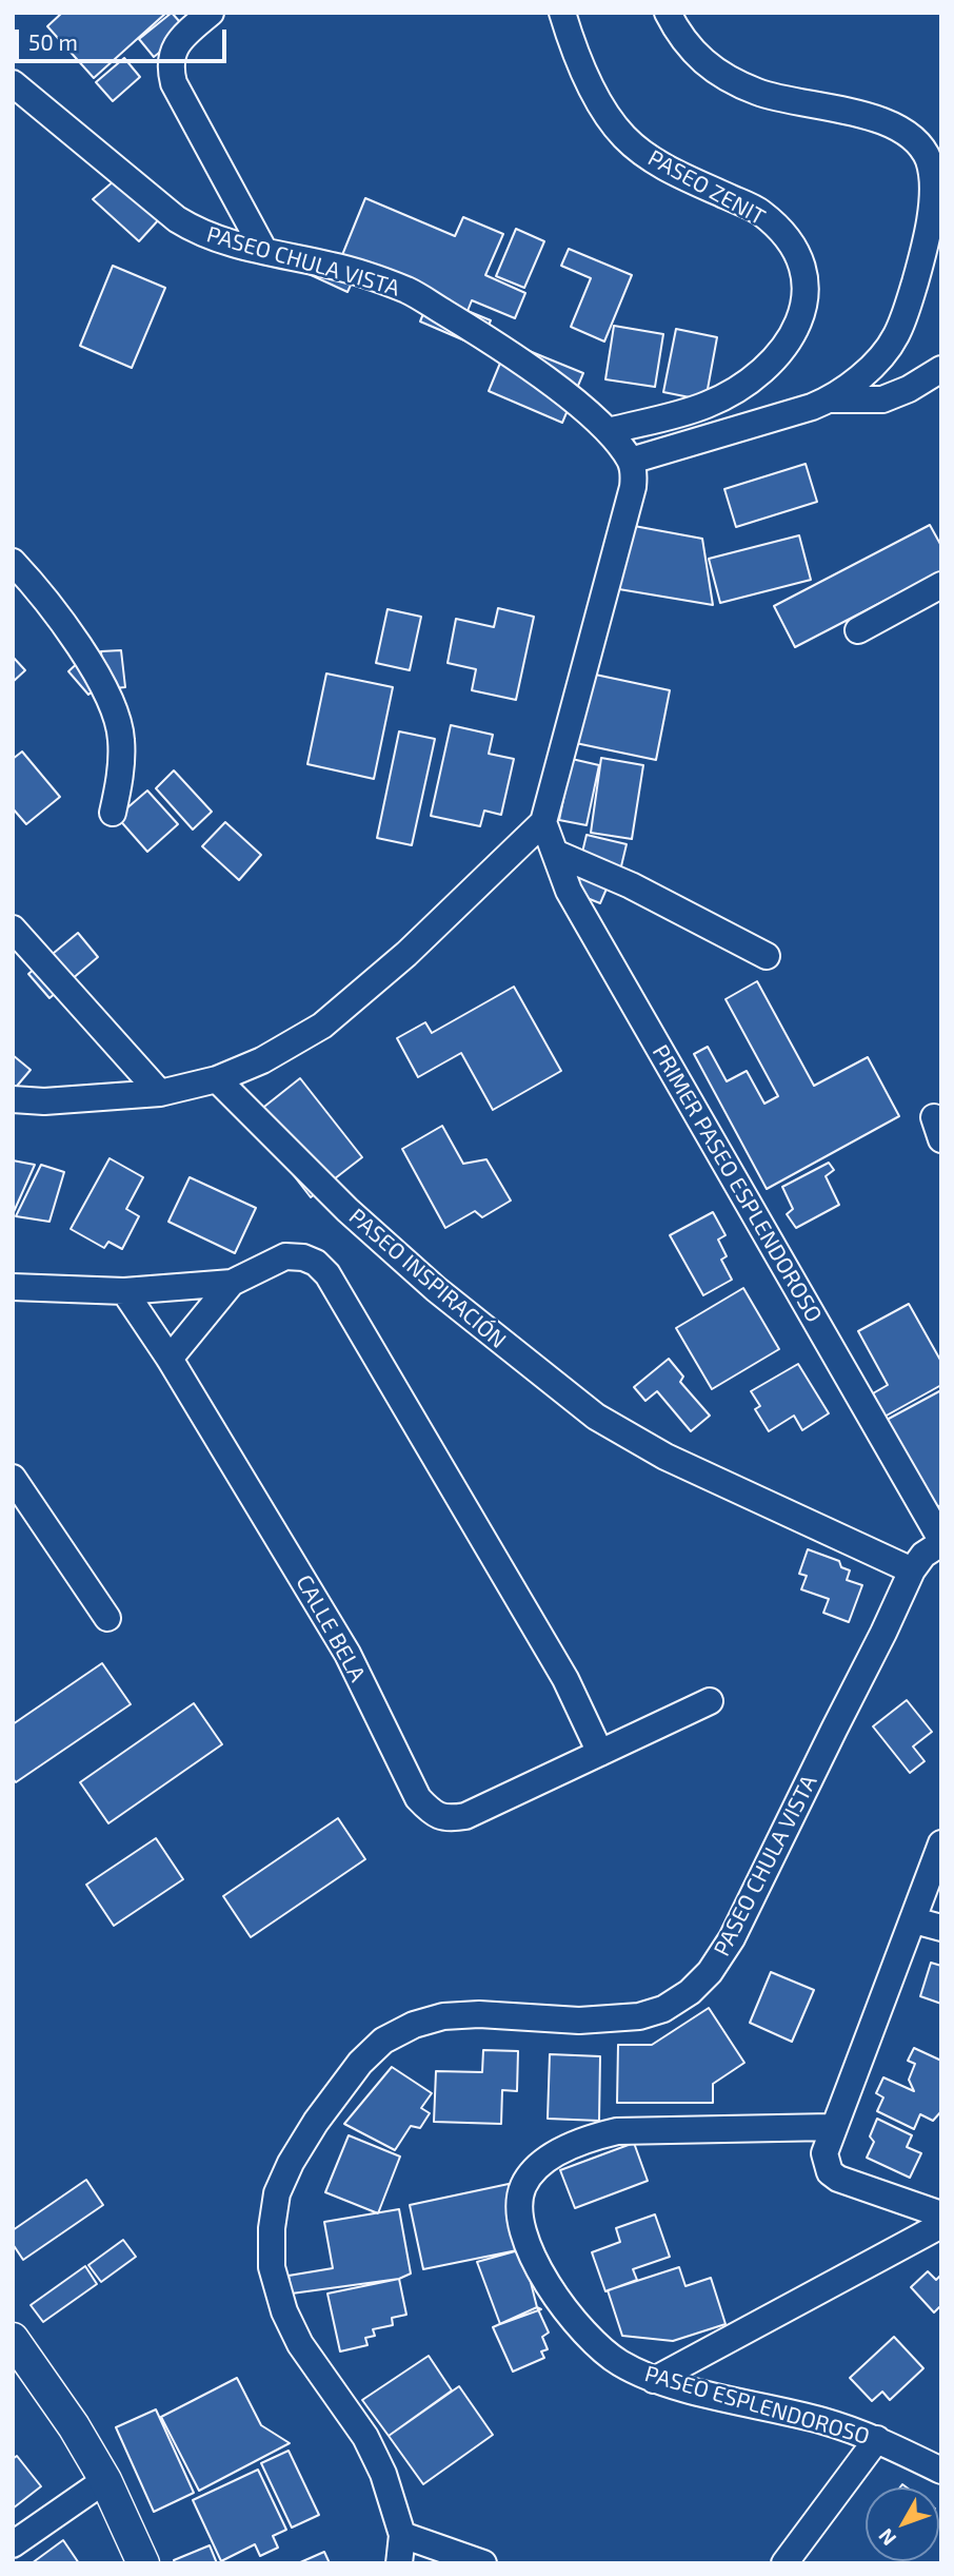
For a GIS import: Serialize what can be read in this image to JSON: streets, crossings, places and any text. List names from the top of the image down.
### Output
{
  "streets": {
    "street": [
      "PASEO ZENIT",
      "PASEO CHULA VISTA",
      "PRIMER PASEO ESPLENDOROSO",
      "PASEO INSPIRACIÓN",
      "CALLE BELA",
      "PASEO ESPLENDOROSO"
    ]
  },
  "crossings": [
    ["PASEO ZENIT", "PASEO CHULA VISTA"],
    ["PASEO CHULA VISTA", "PRIMER PASEO ESPLENDOROSO"],
    ["PASEO CHULA VISTA", "PASEO INSPIRACIÓN"],
    ["PRIMER PASEO ESPLENDOROSO", "PASEO INSPIRACIÓN"]
  ],
  "scale_bar": "50 m",
  "north": "bottom left"
}
